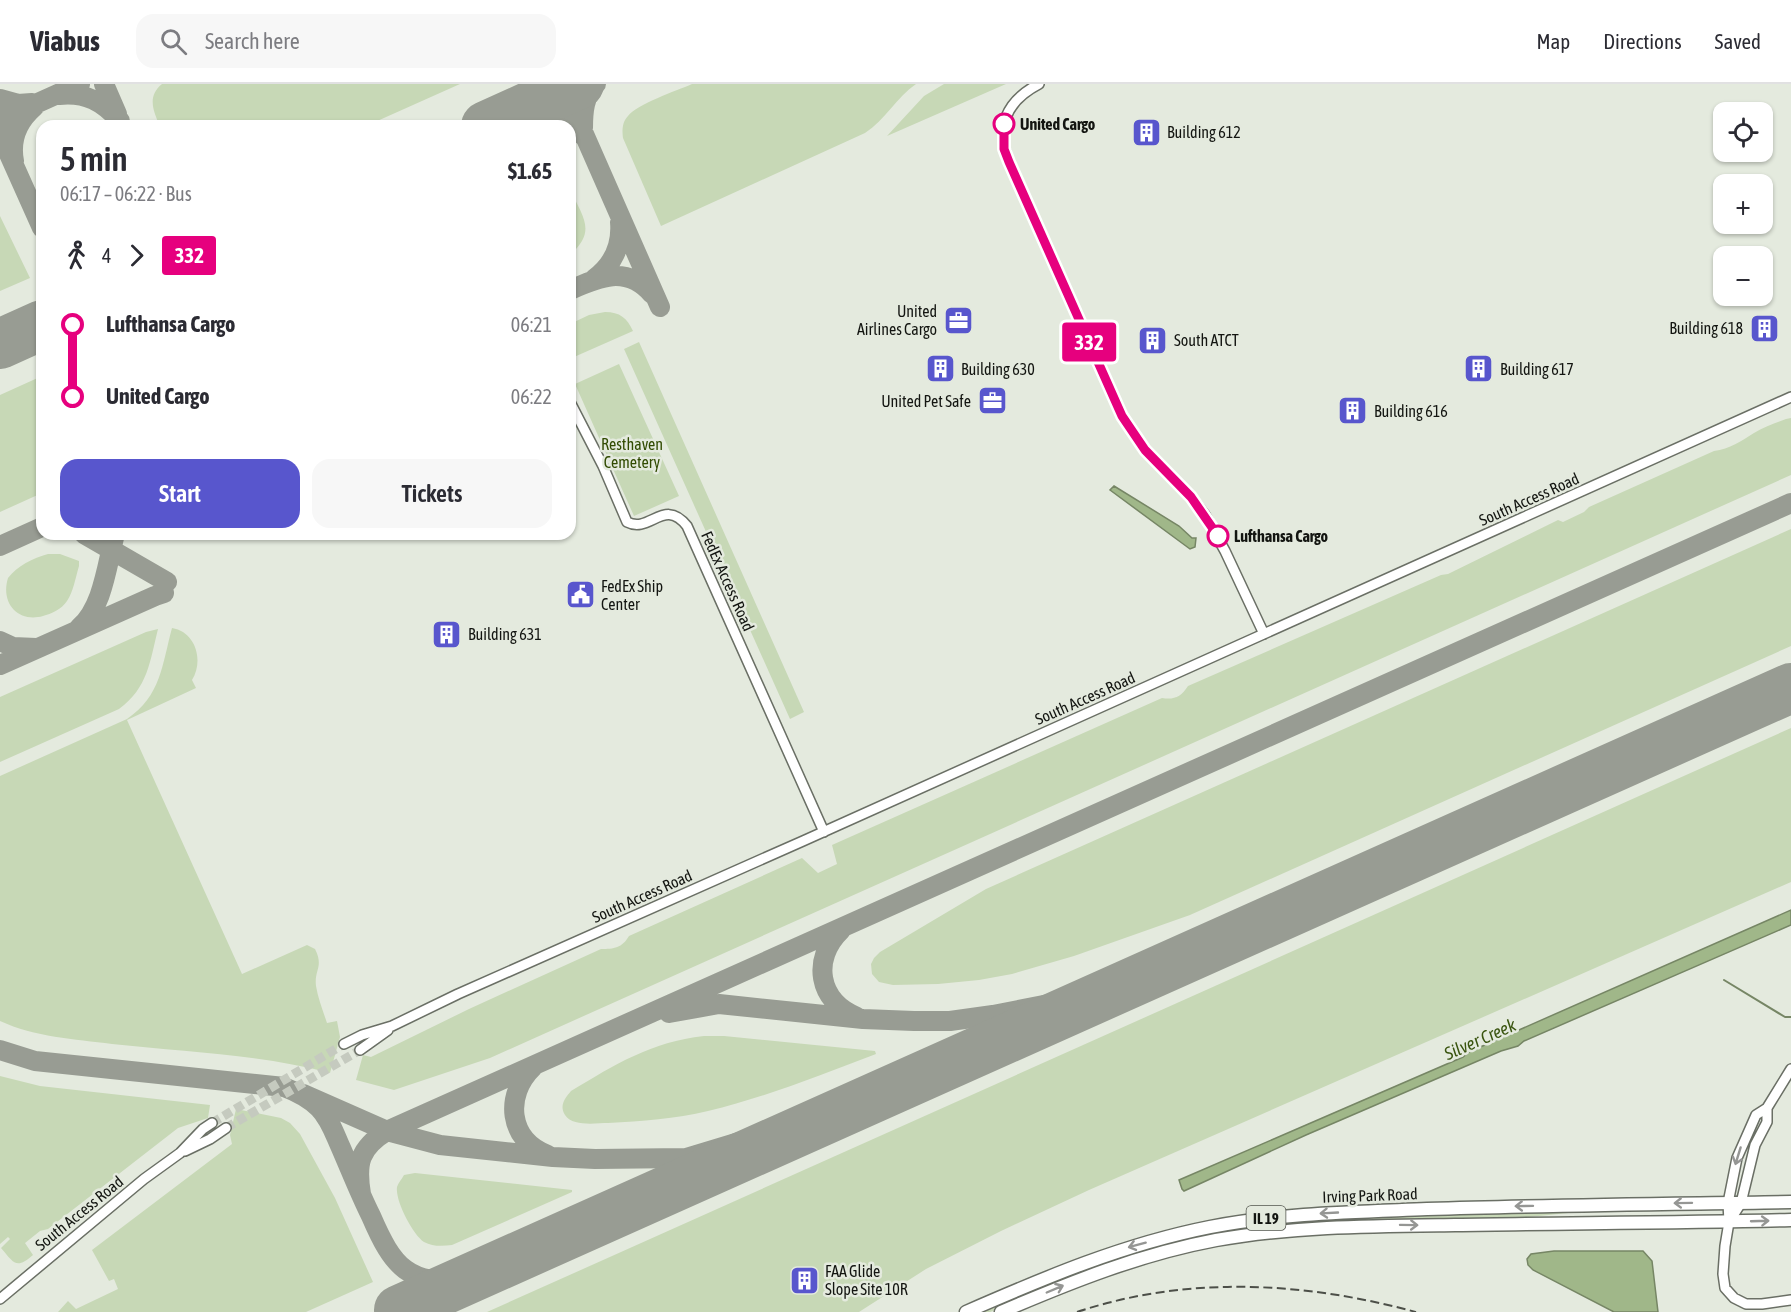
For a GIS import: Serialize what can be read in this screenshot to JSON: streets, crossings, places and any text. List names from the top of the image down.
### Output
{
  "streets": {
    "main road": ["Irving Park Road", "IL 19"],
    "street": ["South Access Road", "FedEx Access Road"]
  },
  "crossings": [
    ["South Access Road", "FedEx Access Road"]
  ],
  "water": ["Silver Creek"],
  "parks": ["Resthaven Cemetery"],
  "places": {
    "other": ["United Cargo", "Lufthansa Cargo"],
    "building": [
      "Building 612",
      "Building 618",
      "South ATCT",
      "Building 630",
      "Building 617",
      "Building 616",
      "Building 631",
      "FAA Glide Slope Site 10R"
    ],
    "office": ["United Airlines Cargo", "United Pet Safe"],
    "public building": ["FedEx Ship Center"]
  },
  "lines": ["bus line 332"],
  "page": {
    "header": "Viabus",
    "search": "Search here",
    "nav": ["Map", "Directions", "Saved"],
    "on_map": "332",
    "map_buttons": ["+", "−"],
    "heading": ["5 min", "06:17 – 06:22 · Bus", "$1.65"],
    "legs": ["4", "332"],
    "list": [
      {
        "name": "Lufthansa Cargo",
        "value": "06:21"
      },
      {
        "name": "United Cargo",
        "value": "06:22"
      }
    ],
    "buttons": ["Start", "Tickets"]
  }
}
